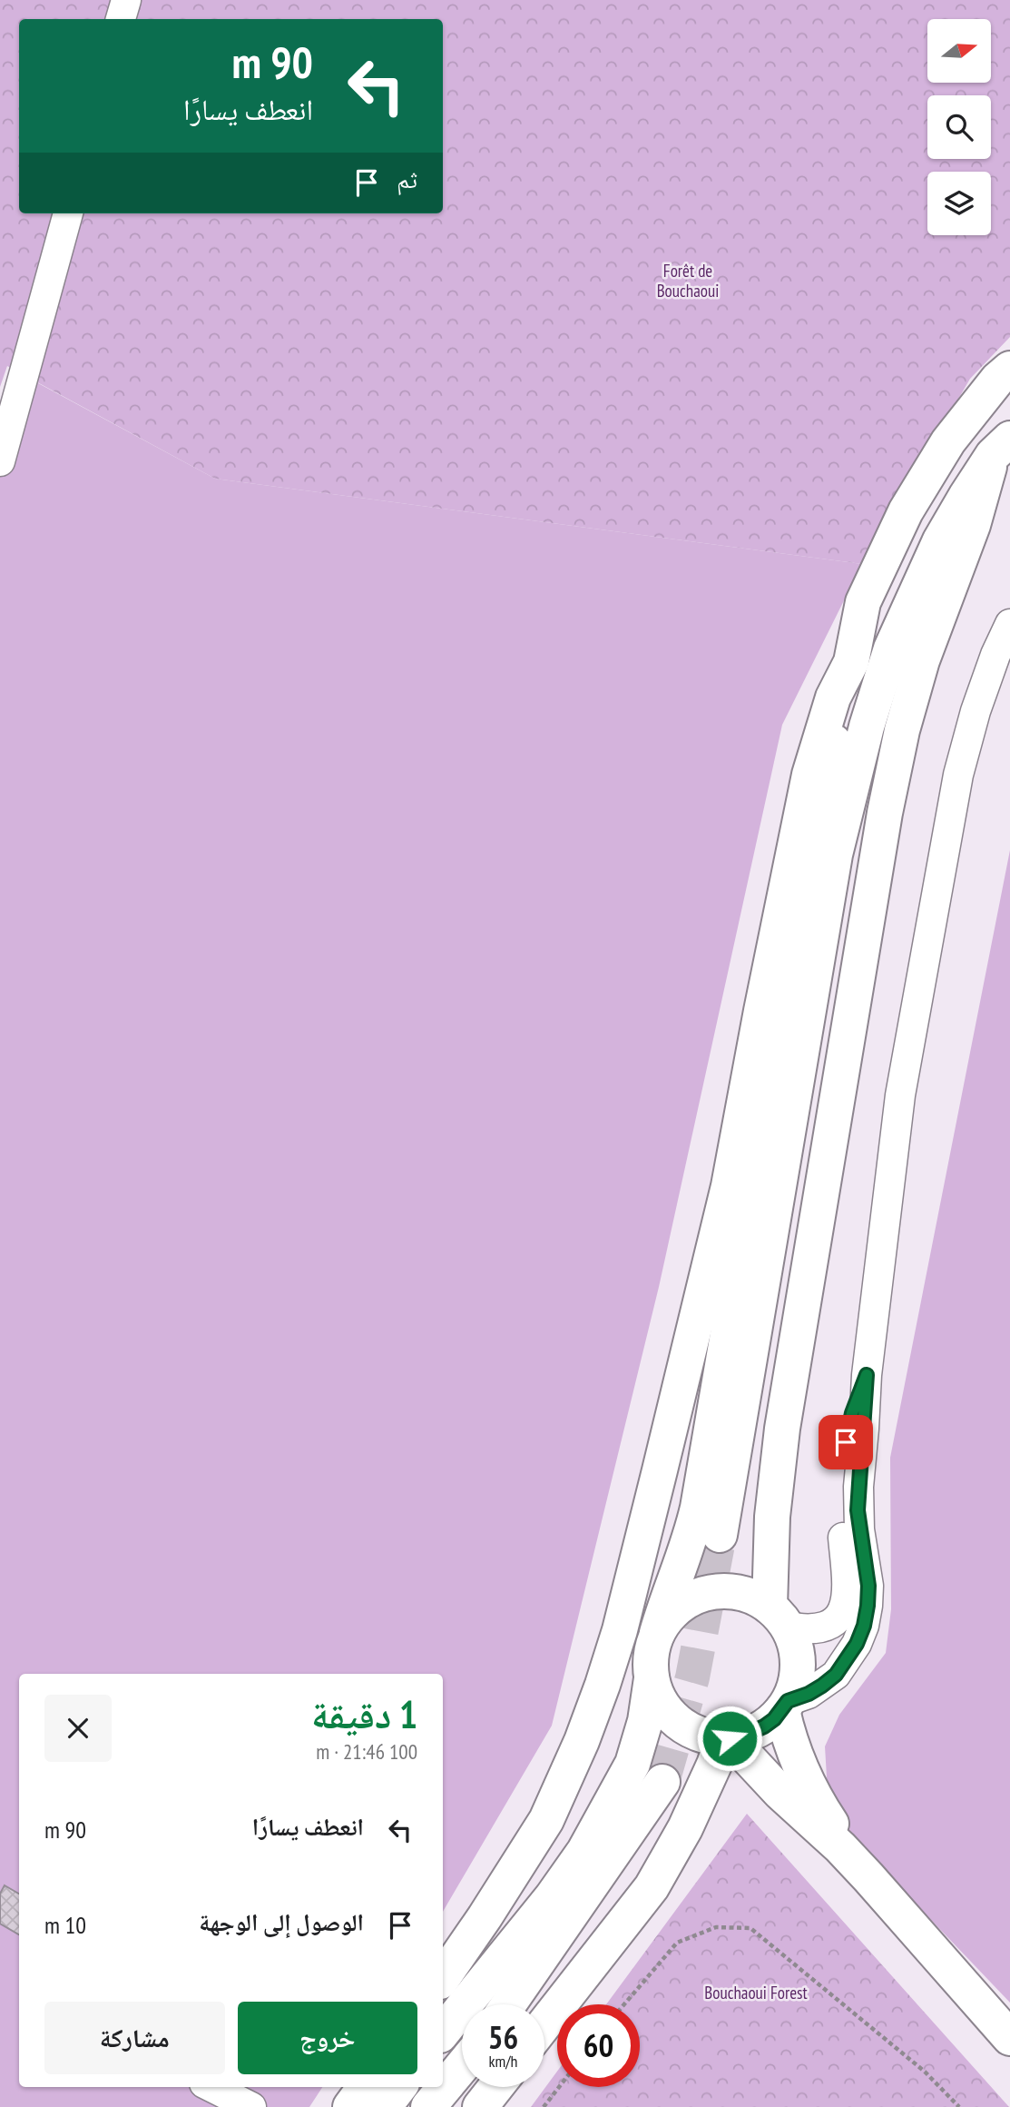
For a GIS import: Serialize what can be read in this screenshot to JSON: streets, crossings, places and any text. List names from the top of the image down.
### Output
{
  "parks": ["Forêt de Bouchaoui", "Bouchaoui Forest"],
  "north": "right",
  "page": {
    "turn": ["90 m", "انعطف يسارًا"],
    "then": "ثم",
    "heading": ["1 دقيقة", "100 m · 21:46"],
    "list": [
      {
        "name": "انعطف يسارًا",
        "value": "90 m"
      },
      {
        "name": "الوصول إلى الوجهة",
        "value": "10 m"
      }
    ],
    "buttons": ["خروج", "مشاركة"],
    "speed": "56 km/h",
    "limit": "60"
  }
}
